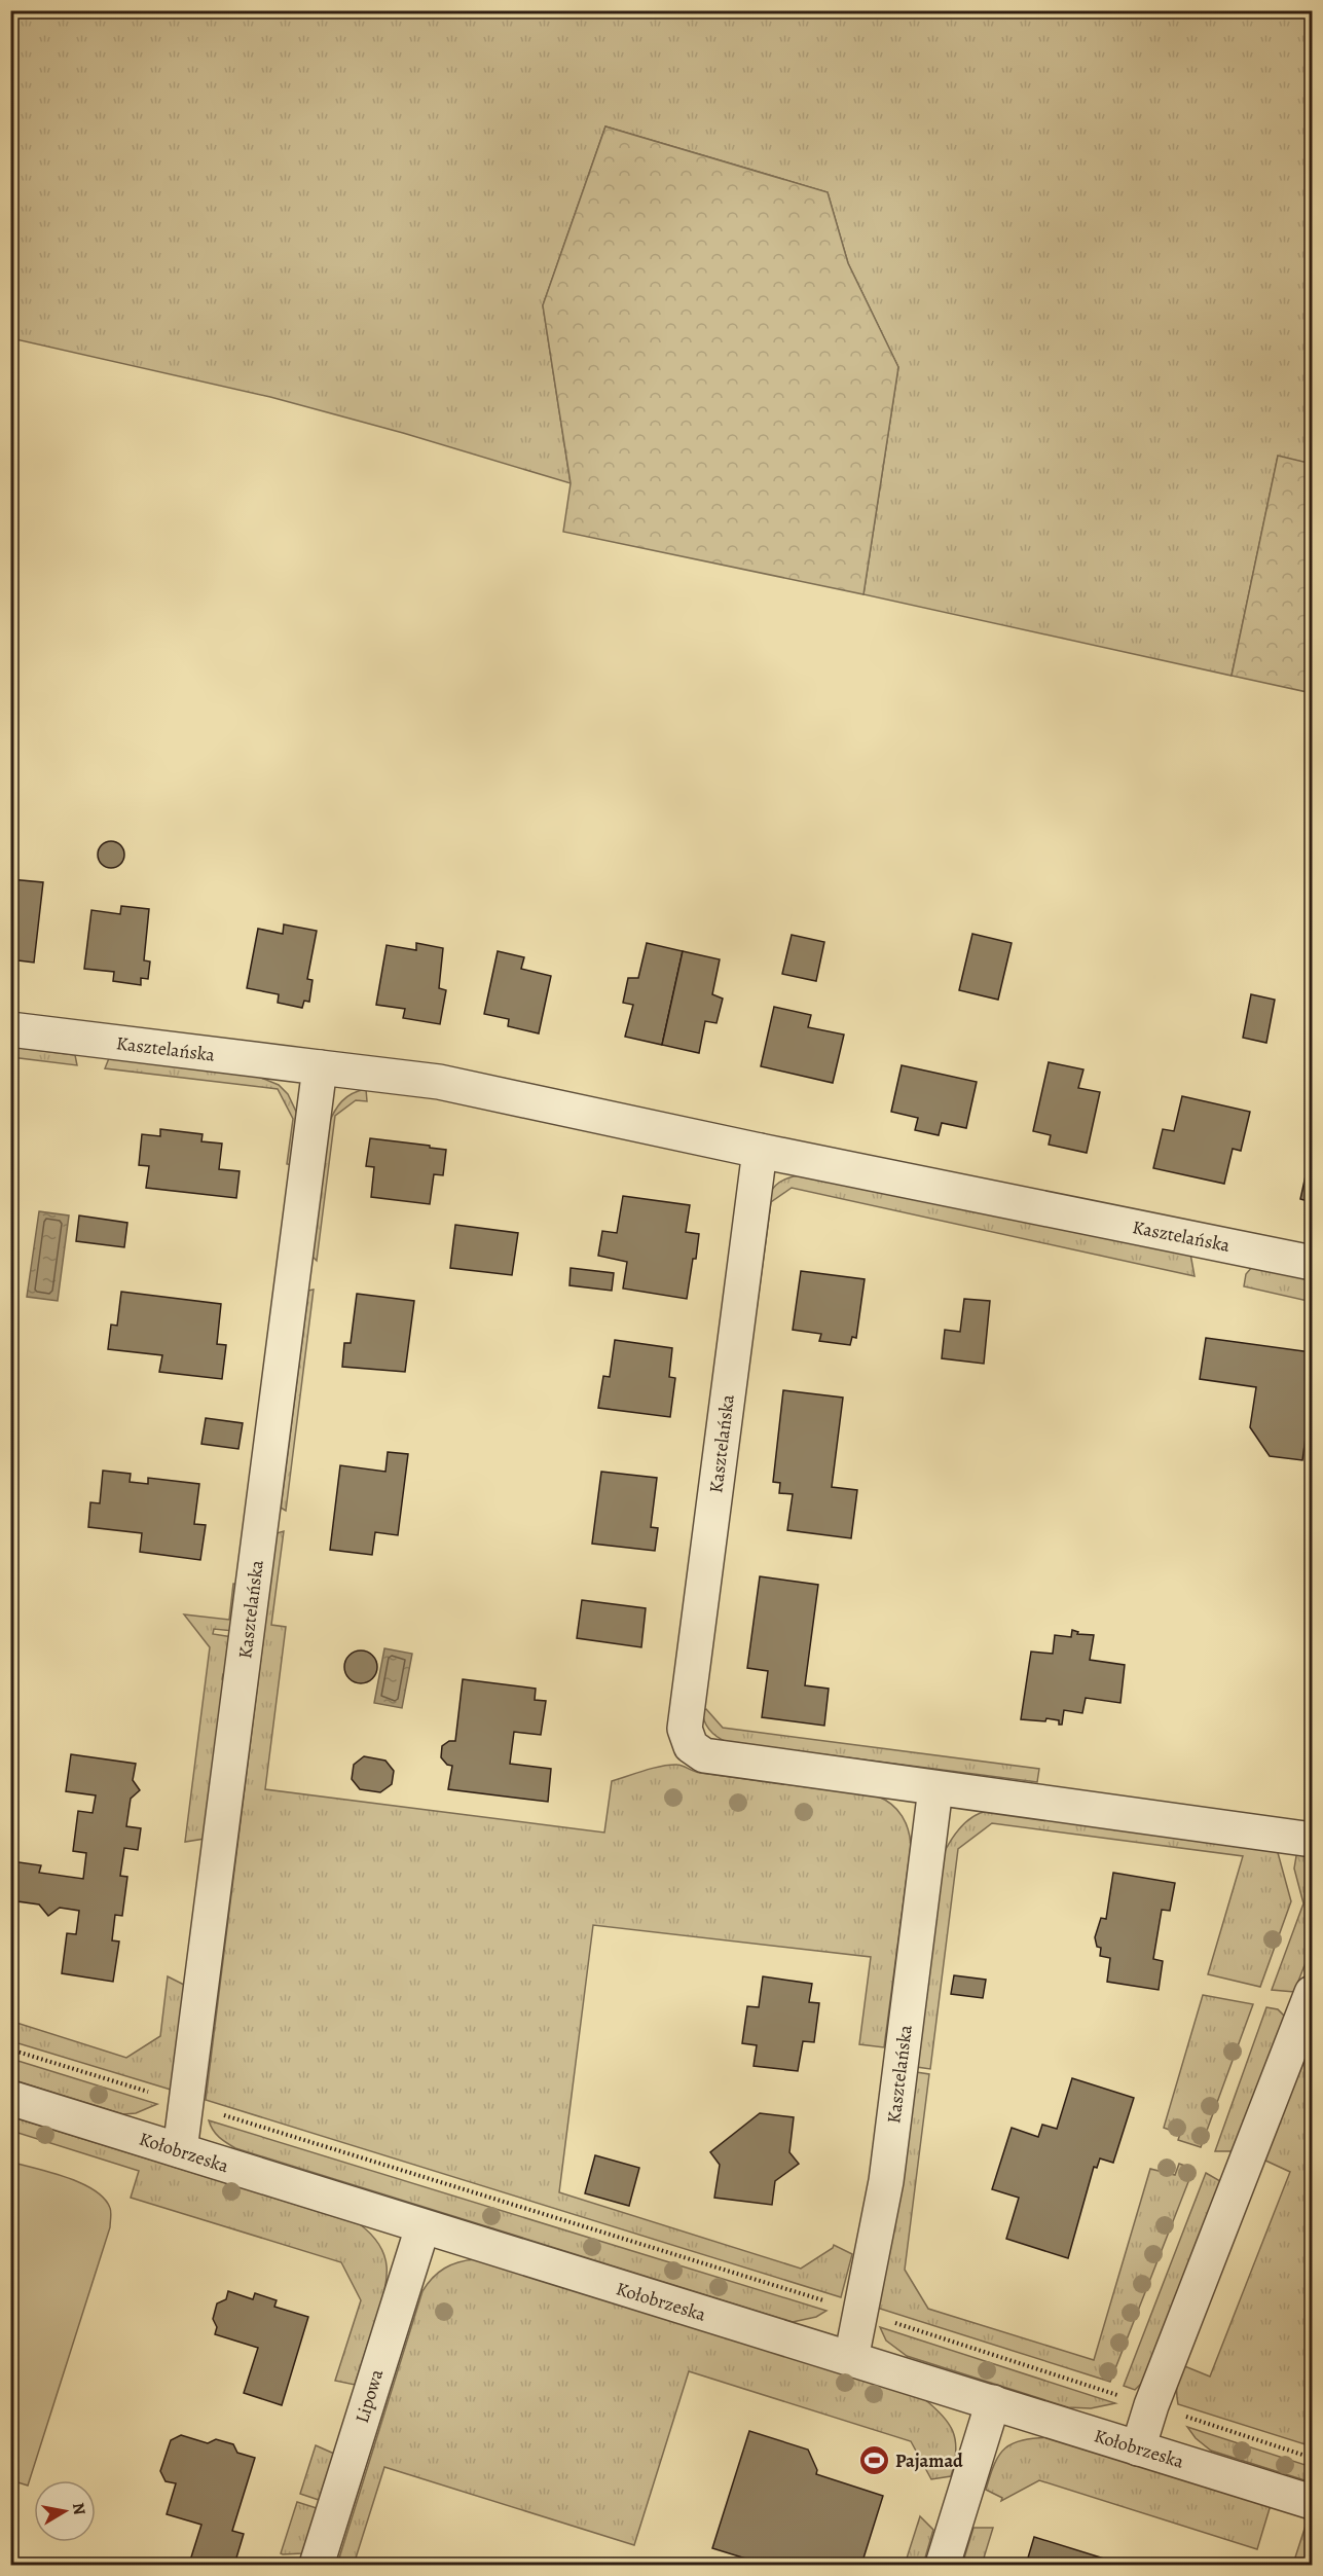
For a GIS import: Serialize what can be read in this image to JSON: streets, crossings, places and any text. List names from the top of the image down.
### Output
{
  "streets": {
    "street": ["Kasztelańska", "Kołobrzeska", "Lipowa"]
  },
  "crossings": [
    ["Kasztelańska", "Kołobrzeska"],
    ["Kołobrzeska", "Lipowa"]
  ],
  "places": {
    "sports": ["Pajamad"]
  },
  "north": "right"
}
